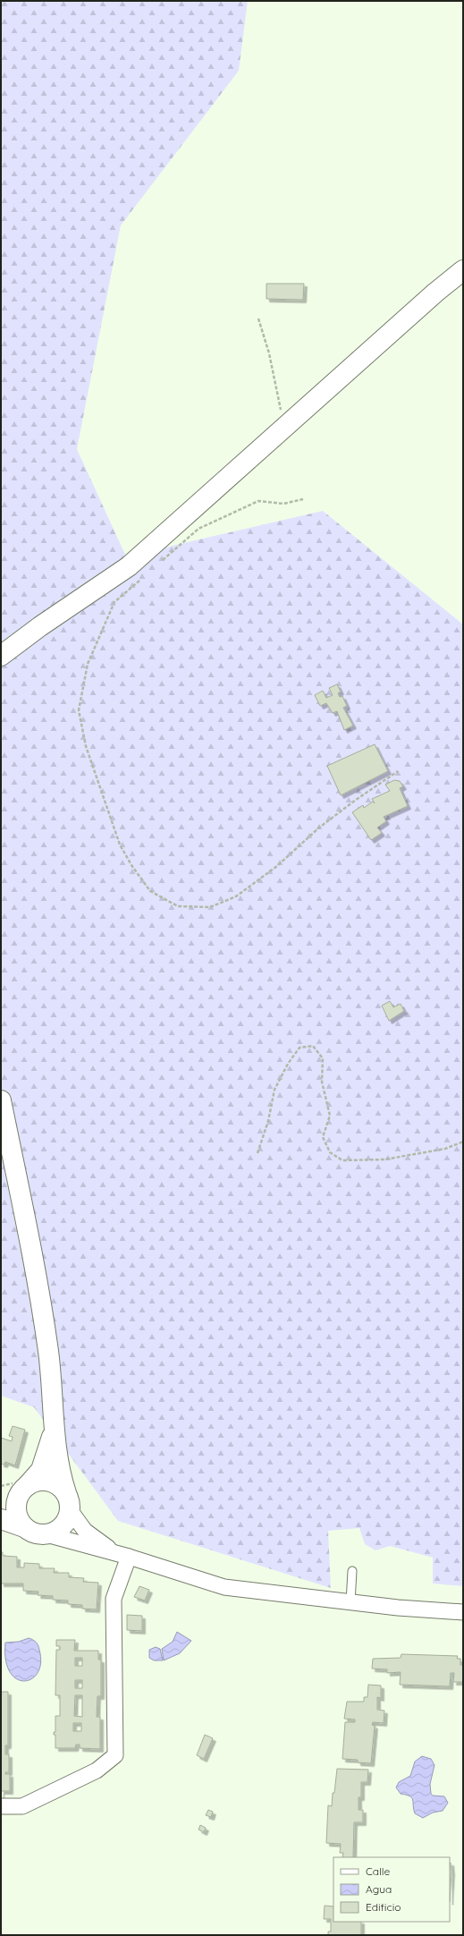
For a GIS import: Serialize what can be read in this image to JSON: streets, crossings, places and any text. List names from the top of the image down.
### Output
{
  "legend": ["Calle", "Agua", "Edificio"]
}
